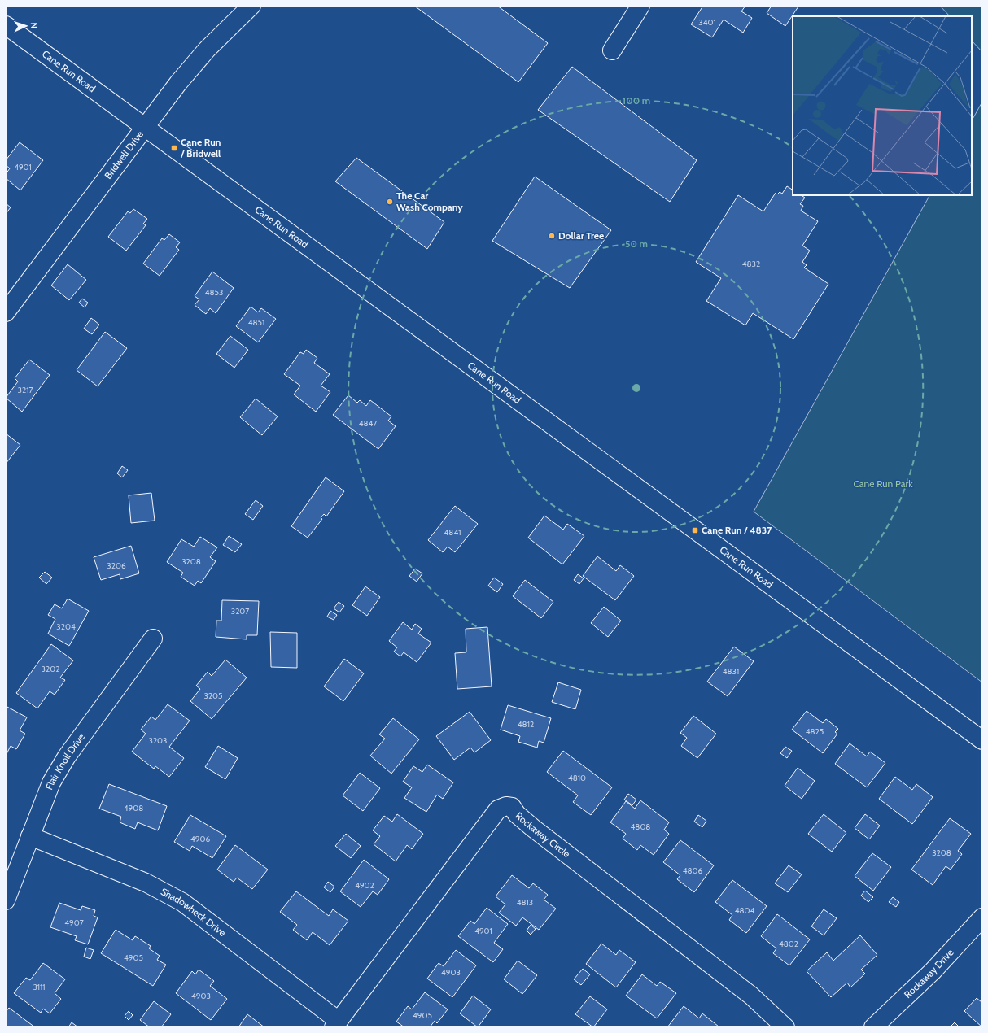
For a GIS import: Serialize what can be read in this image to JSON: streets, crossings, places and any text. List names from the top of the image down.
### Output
{
  "streets": {
    "main road": [
      "Cane Run Road",
      "Bridwell Drive",
      "Flair Knoll Drive",
      "Rockaway Circle",
      "Shadowheck Drive",
      "Rockaway Drive"
    ]
  },
  "crossings": [
    ["Cane Run Road", "Bridwell Drive"],
    ["Flair Knoll Drive", "Shadowheck Drive"],
    ["Rockaway Circle", "Shadowheck Drive"]
  ],
  "parks": ["Cane Run Park"],
  "places": {
    "transit": ["Cane Run / Bridwell", "Cane Run / 4837"],
    "other": ["The Car Wash Company", "Dollar Tree"]
  },
  "house_numbers": [
    "3401",
    "4901",
    "4832",
    "4853",
    "4851",
    "3217",
    "4847",
    "4841",
    "3208",
    "3206",
    "3207",
    "3204",
    "3202",
    "4831",
    "3205",
    "4812",
    "4825",
    "3203",
    "4810",
    "4908",
    "4808",
    "4906",
    "3208",
    "4806",
    "4902",
    "4813",
    "4804",
    "4907",
    "4901",
    "4802",
    "4905",
    "4903",
    "3111",
    "4903",
    "4905"
  ],
  "north": "right",
  "rings": ["100 m", "50 m"]
}
